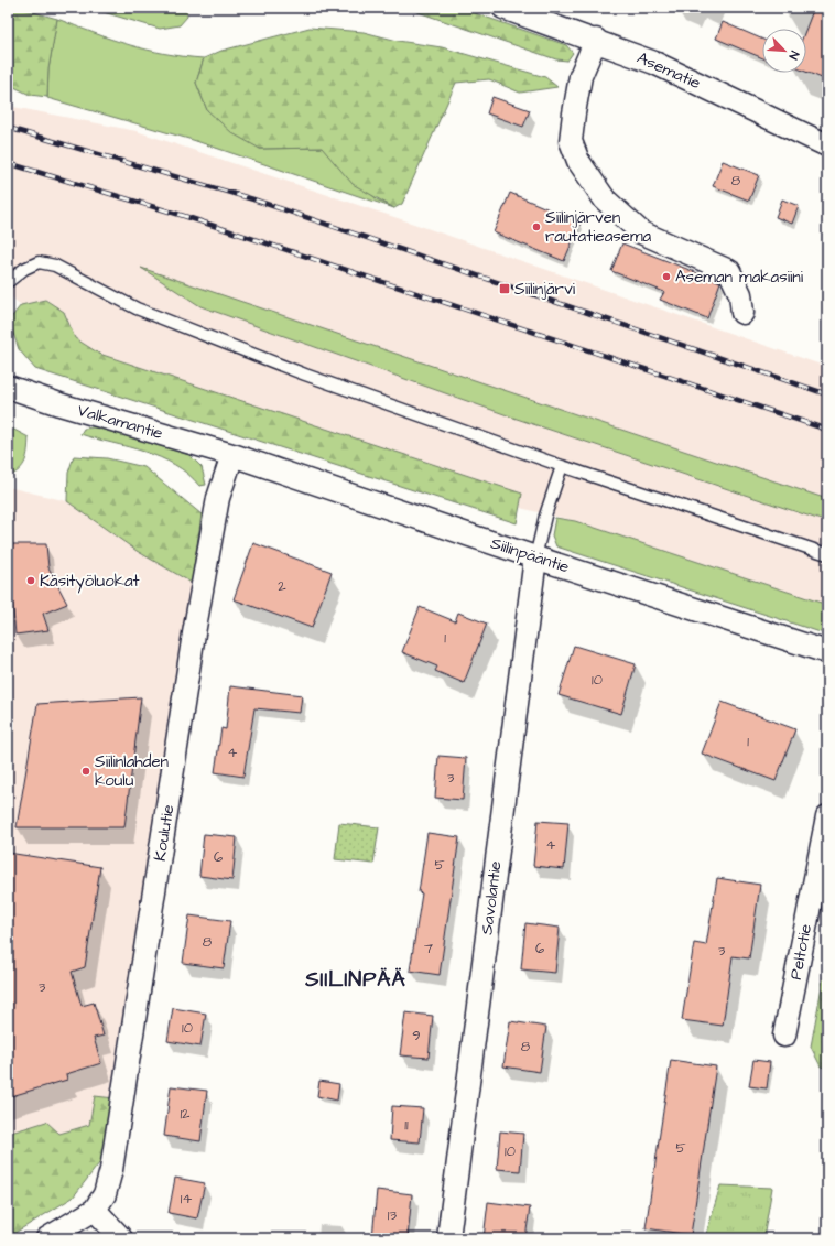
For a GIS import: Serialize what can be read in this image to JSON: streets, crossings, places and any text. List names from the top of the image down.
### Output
{
  "streets": {
    "street": [
      "Asematie",
      "Valkamantie",
      "Siilinpääntie",
      "Koulutie",
      "Savolantie",
      "Peltotie"
    ]
  },
  "crossings": [
    ["Valkamantie", "Siilinpääntie"],
    ["Valkamantie", "Koulutie"],
    ["Siilinpääntie", "Koulutie"],
    ["Siilinpääntie", "Savolantie"]
  ],
  "districts": ["SIILINPÄÄ"],
  "places": {
    "other": [
      "Siilinjärven rautatieasema",
      "Aseman makasiini",
      "Käsityöluokat",
      "Siilinlahden koulu"
    ],
    "transit": ["Siilinjärvi"]
  },
  "house_numbers": [
    "8",
    "2",
    "1",
    "10",
    "1",
    "4",
    "3",
    "4",
    "6",
    "5",
    "8",
    "7",
    "6",
    "3",
    "3",
    "10",
    "9",
    "8",
    "12",
    "11",
    "5",
    "10",
    "14",
    "13"
  ],
  "north": "bottom right"
}
